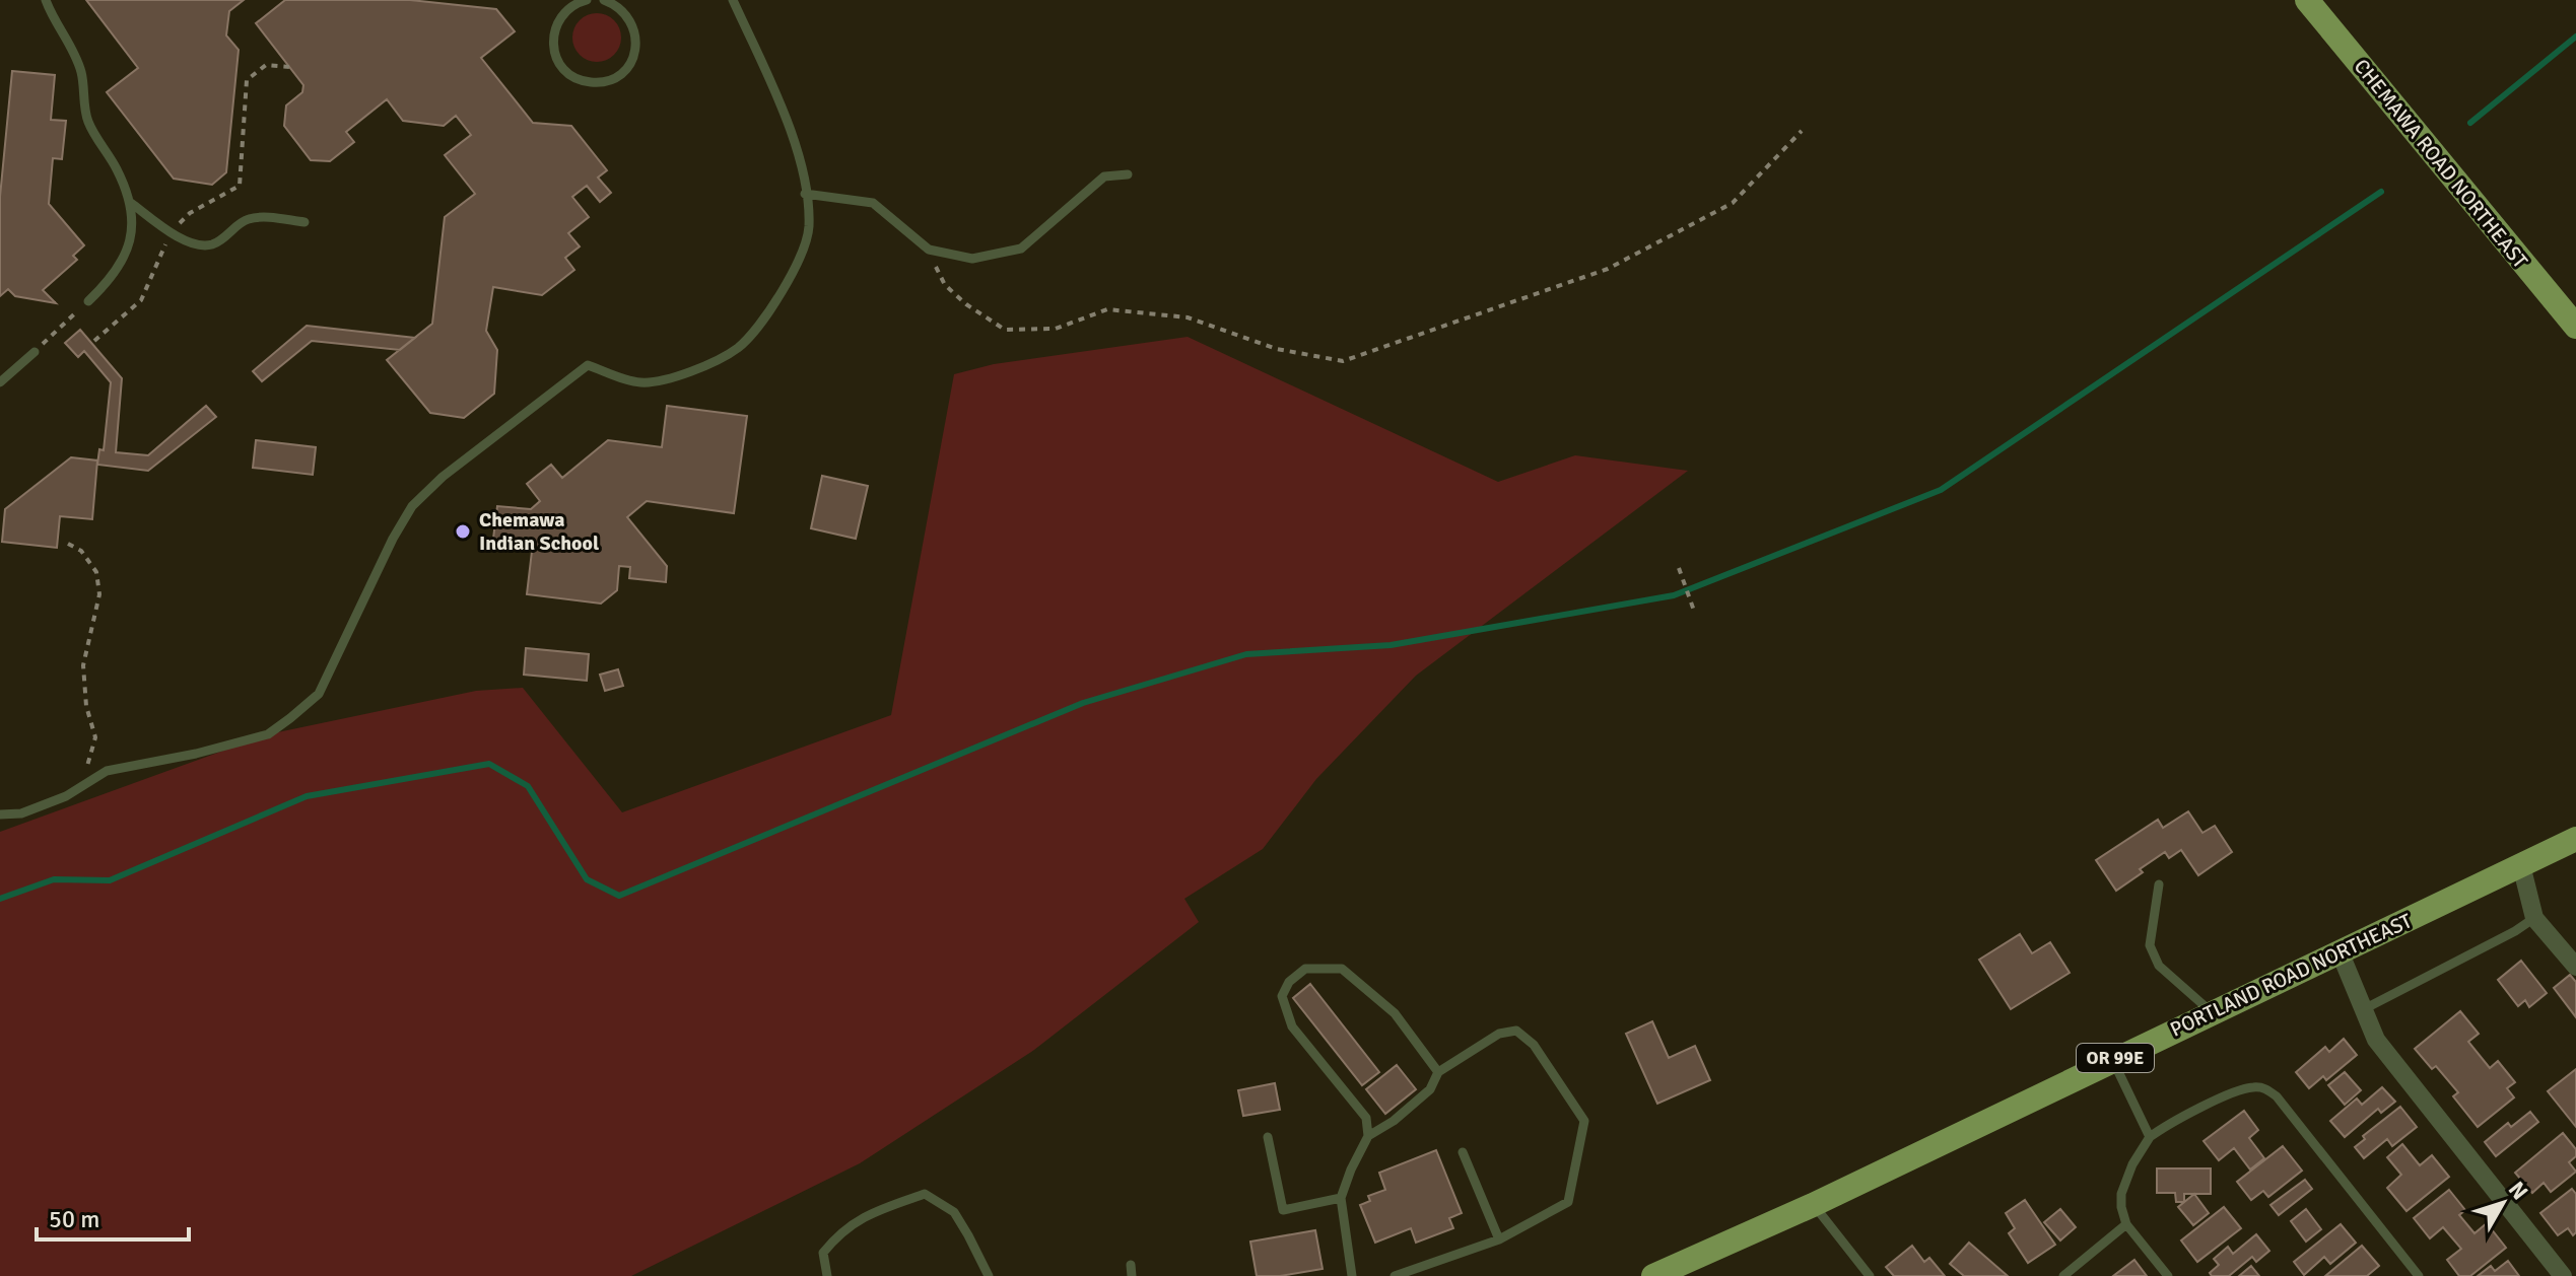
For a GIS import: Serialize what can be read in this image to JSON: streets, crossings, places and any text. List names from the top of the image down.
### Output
{
  "streets": {
    "main road": ["CHEMAWA ROAD NORTHEAST", "PORTLAND ROAD NORTHEAST", "OR 99E"]
  },
  "places": ["Chemawa Indian School"],
  "scale_bar": "50 m",
  "north": "top right"
}
